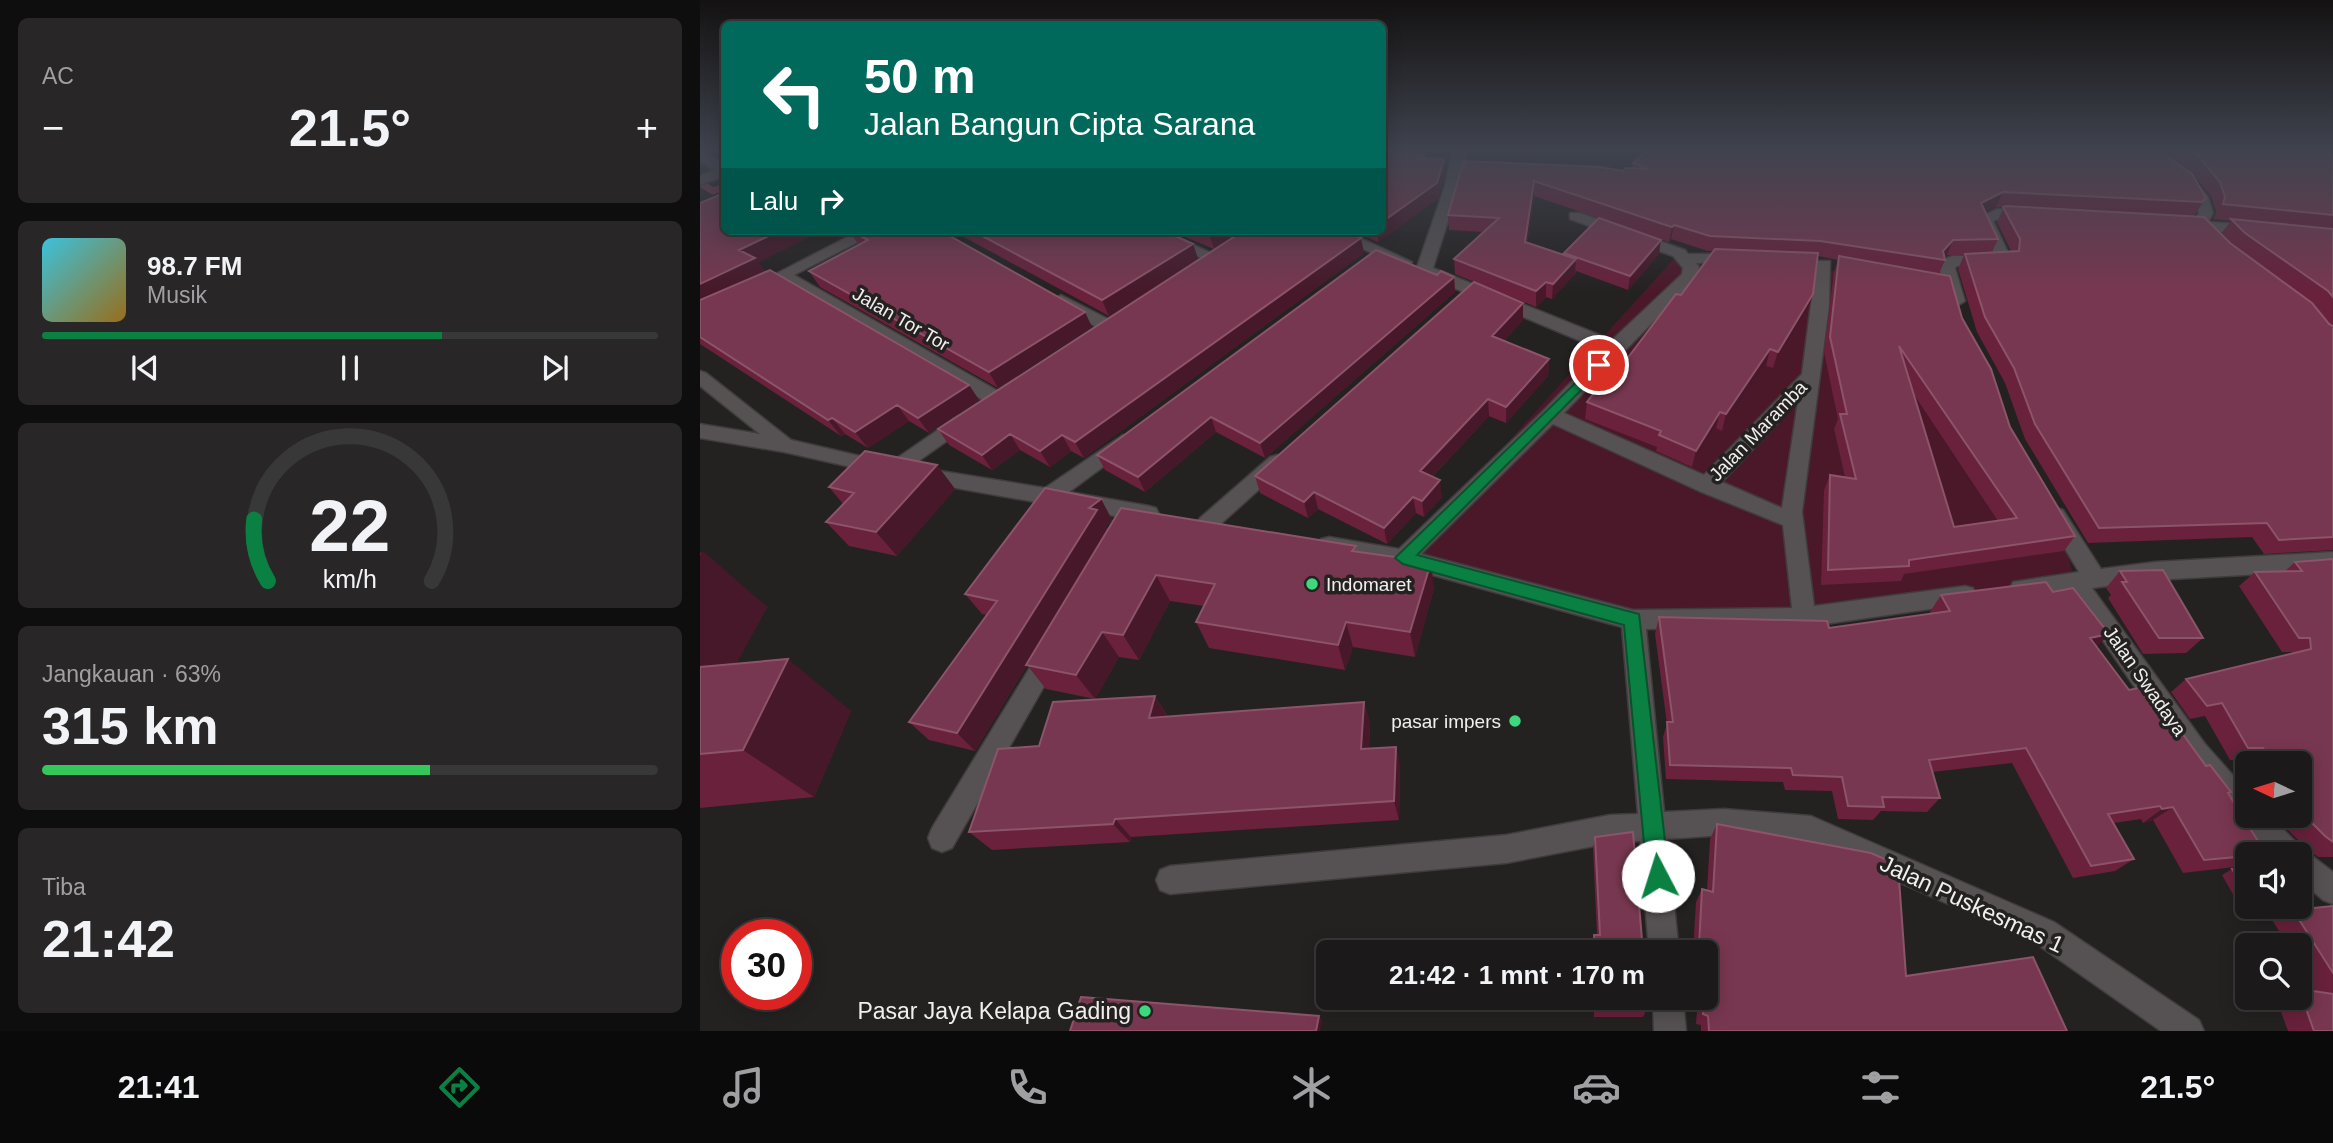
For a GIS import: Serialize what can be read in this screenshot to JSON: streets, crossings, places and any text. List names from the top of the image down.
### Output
{
  "streets": {
    "street": [
      "Jalan Tor Tor",
      "Jalan Maramba",
      "Jalan Swadaya",
      "Jalan Puskesmas 1"
    ]
  },
  "places": ["Indomaret", "pasar impers", "Pasar Jaya Kelapa Gading"],
  "north": "left",
  "page": {
    "tile": [
      "AC",
      ["Jangkauan · 63%", "315 km"],
      ["Tiba", "21:42"]
    ],
    "turn": ["50 m", "Jalan Bangun Cipta Sarana"],
    "heat": ["−", "21.5°", "+"],
    "then": "Lalu",
    "song": ["98.7 FM", "Musik"],
    "limit": "30",
    "trip": "21:42 · 1 mnt · 170 m",
    "tabs": ["21:41", "21.5°"],
    "gauge": ["22", "km/h"]
  }
}
